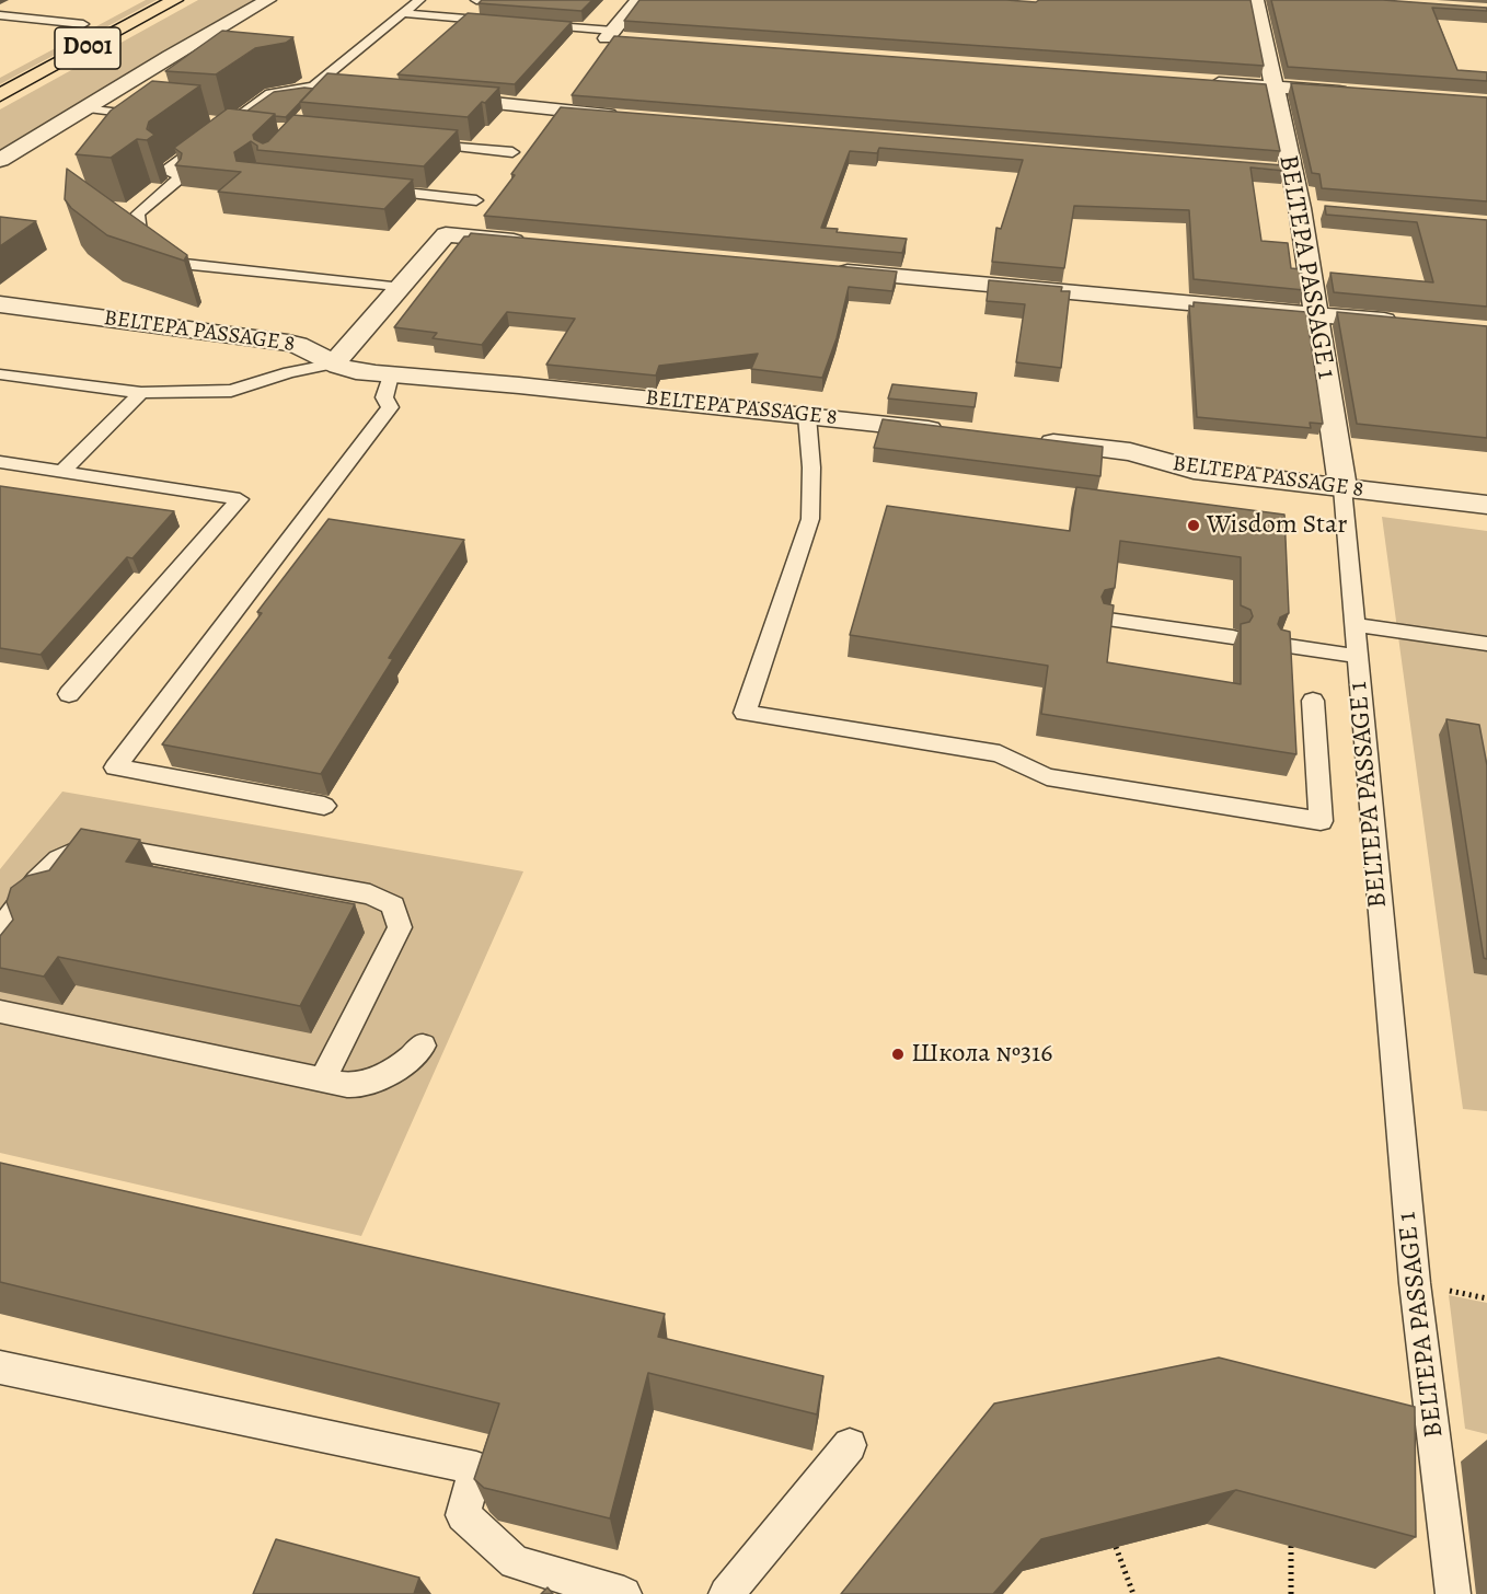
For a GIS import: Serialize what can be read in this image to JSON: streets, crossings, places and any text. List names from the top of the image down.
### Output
{
  "streets": {
    "highway": ["D001"],
    "street": ["BELTEPA PASSAGE 1", "BELTEPA PASSAGE 8"]
  },
  "crossings": [
    ["BELTEPA PASSAGE 1", "BELTEPA PASSAGE 8"]
  ],
  "places": ["Wisdom Star", "Школа №316"]
}
